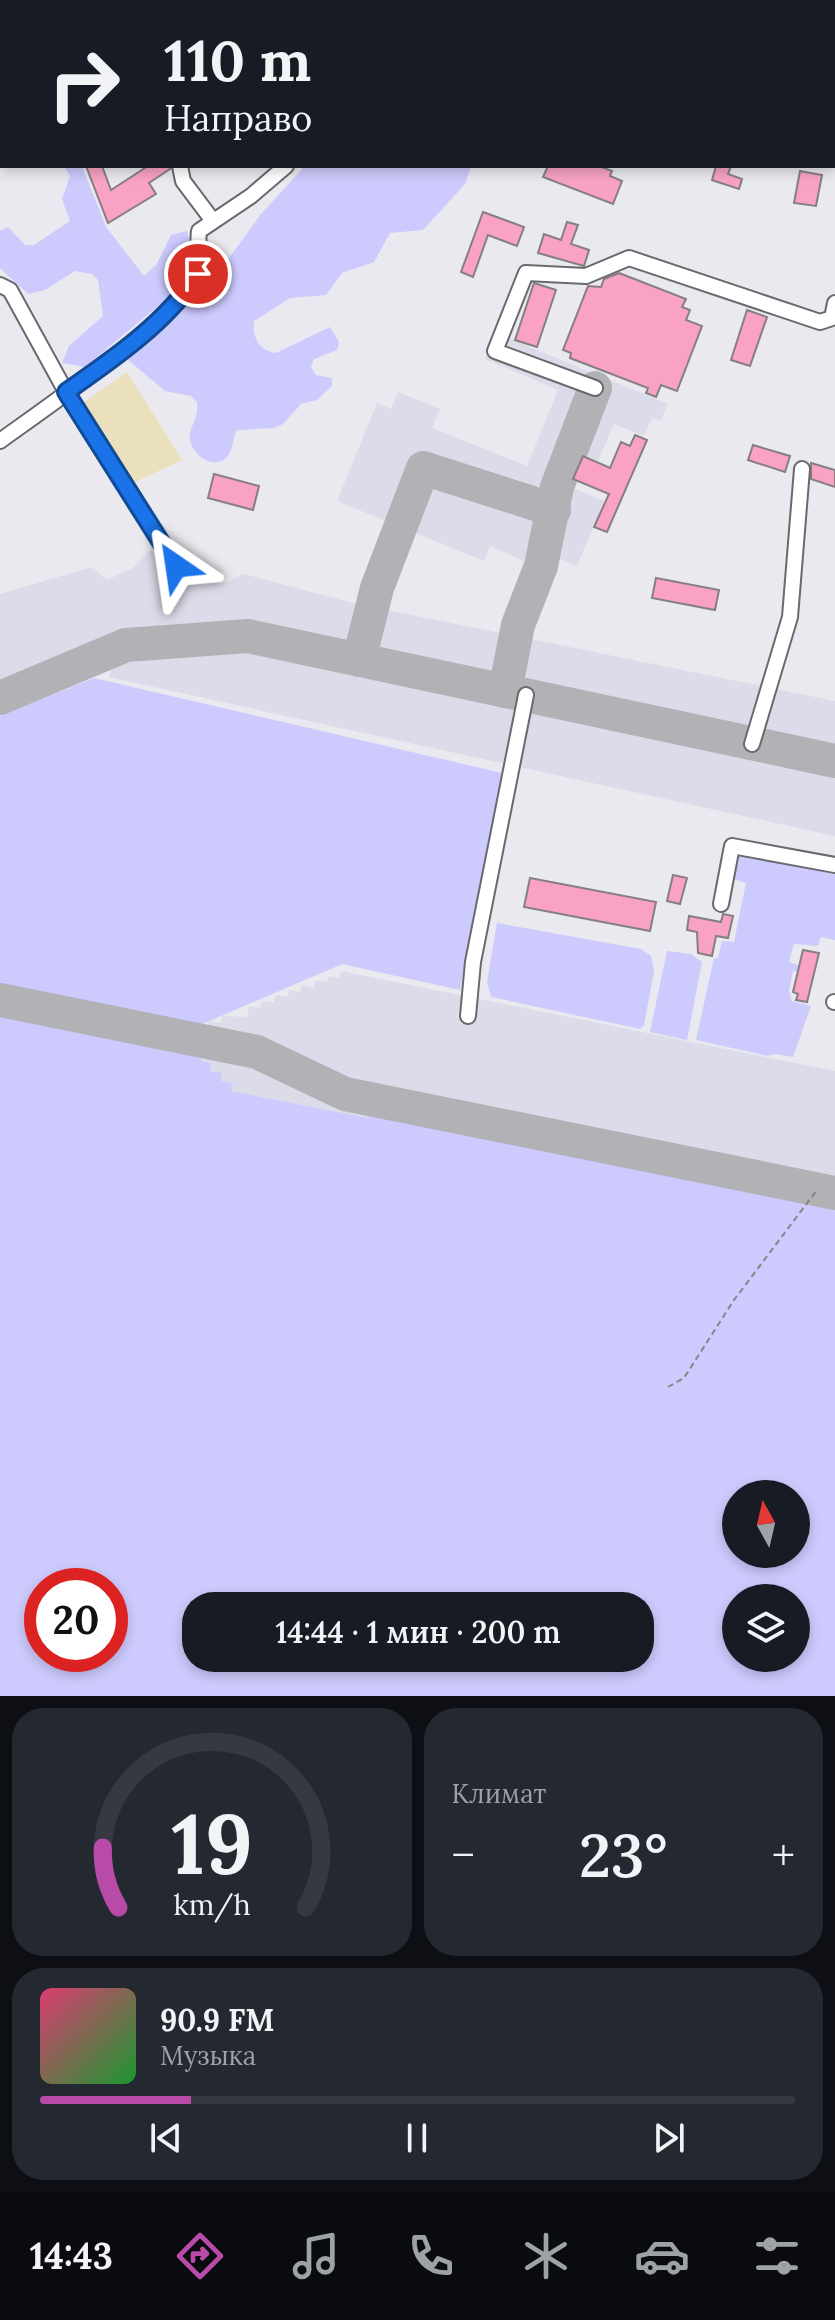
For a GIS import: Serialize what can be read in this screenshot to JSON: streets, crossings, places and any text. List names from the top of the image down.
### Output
{
  "north": "top",
  "page": {
    "turn": ["110 m", "Направо"],
    "limit": "20",
    "trip": "14:44 · 1 мин · 200 m",
    "tile": "Климат",
    "heat": ["−", "23°", "+"],
    "song": ["90.9 FM", "Музыка"],
    "tabs": "14:43",
    "gauge": ["19", "km/h"]
  }
}
